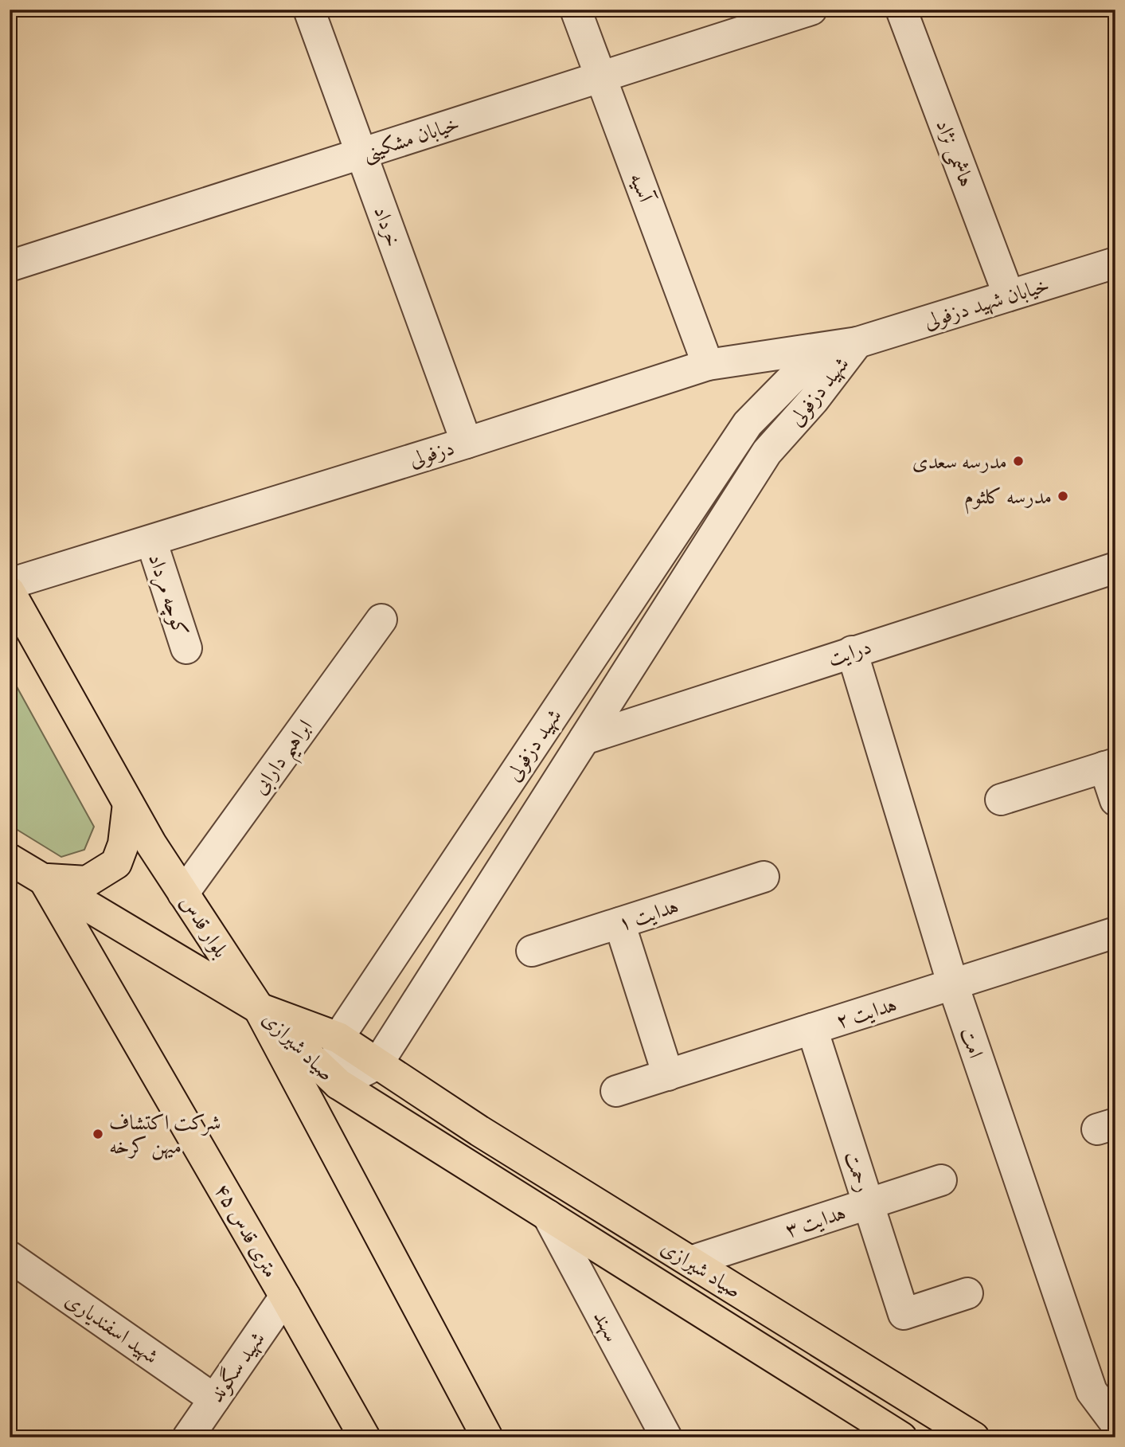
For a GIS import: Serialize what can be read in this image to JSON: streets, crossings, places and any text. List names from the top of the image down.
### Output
{
  "streets": {
    "main road": ["بلوار قدس", "صیاد شیرازی", "۴۵ متری قدس"],
    "street": [
      "خیابان مشکینی",
      "هاشمی نژاد",
      "آسیه",
      "خرداد",
      "خیابان شهید دزفولی",
      "شهید دزفولی",
      "دزفولی",
      "کوچه مرداد",
      "درایت",
      "ابراهیم دارابی",
      "هدایت ۱",
      "هدایت ۲",
      "امت",
      "رحمت",
      "هدایت ۳",
      "سهند",
      "شهید اسفندیاری",
      "شهید سگوند"
    ]
  },
  "crossings": [
    ["خیابان مشکینی", "آسیه"],
    ["خیابان مشکینی", "خرداد"],
    ["هاشمی نژاد", "خیابان شهید دزفولی"],
    ["آسیه", "دزفولی"],
    ["خرداد", "دزفولی"],
    ["خیابان شهید دزفولی", "شهید دزفولی"],
    ["خیابان شهید دزفولی", "دزفولی"],
    ["شهید دزفولی", "دزفولی"],
    ["شهید دزفولی", "درایت"],
    ["شهید دزفولی", "صیاد شیرازی"],
    ["دزفولی", "کوچه مرداد"],
    ["درایت", "امت"],
    ["ابراهیم دارابی", "بلوار قدس"],
    ["بلوار قدس", "صیاد شیرازی"],
    ["بلوار قدس", "۴۵ متری قدس"],
    ["هدایت ۲", "امت"],
    ["هدایت ۲", "رحمت"],
    ["صیاد شیرازی", "هدایت ۳"],
    ["صیاد شیرازی", "سهند"],
    ["رحمت", "هدایت ۳"],
    ["۴۵ متری قدس", "شهید سگوند"],
    ["شهید اسفندیاری", "شهید سگوند"]
  ],
  "places": ["مدرسه سعدی", "مدرسه کلثوم", "شرکت اکتشاف میهن کرخه"]
}
